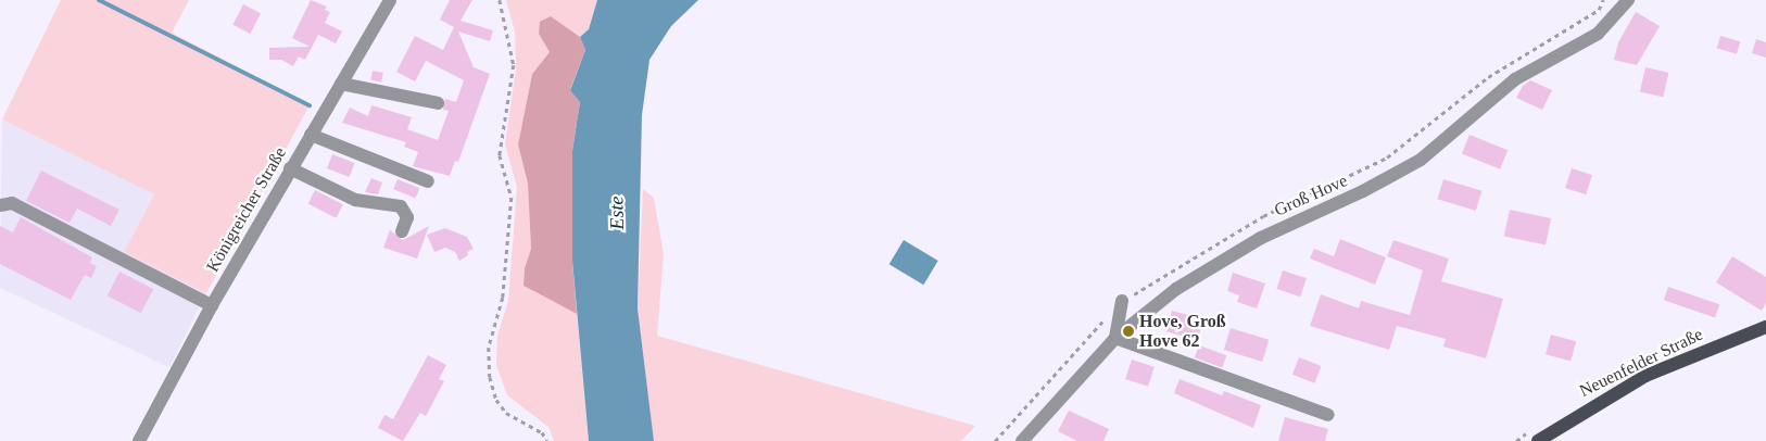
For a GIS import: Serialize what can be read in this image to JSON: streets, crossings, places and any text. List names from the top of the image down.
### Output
{
  "streets": {
    "main road": ["Neuenfelder Straße"],
    "street": ["Groß Hove", "Königreicher Straße"]
  },
  "water": ["Este"],
  "places": ["Hove, Groß Hove 62"]
}
